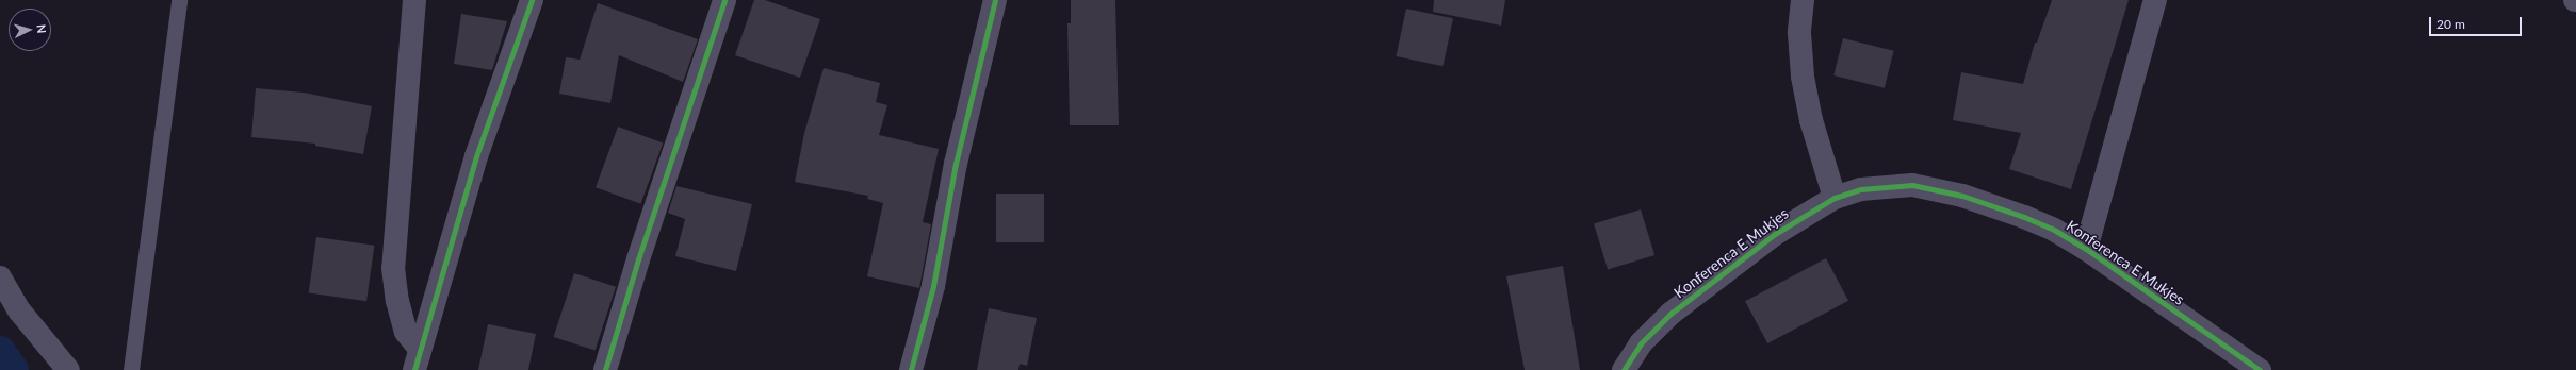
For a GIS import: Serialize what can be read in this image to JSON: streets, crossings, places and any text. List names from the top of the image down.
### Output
{
  "streets": {
    "street": ["Konferenca E Mukjes"]
  },
  "scale_bar": "20 m",
  "north": "right"
}
